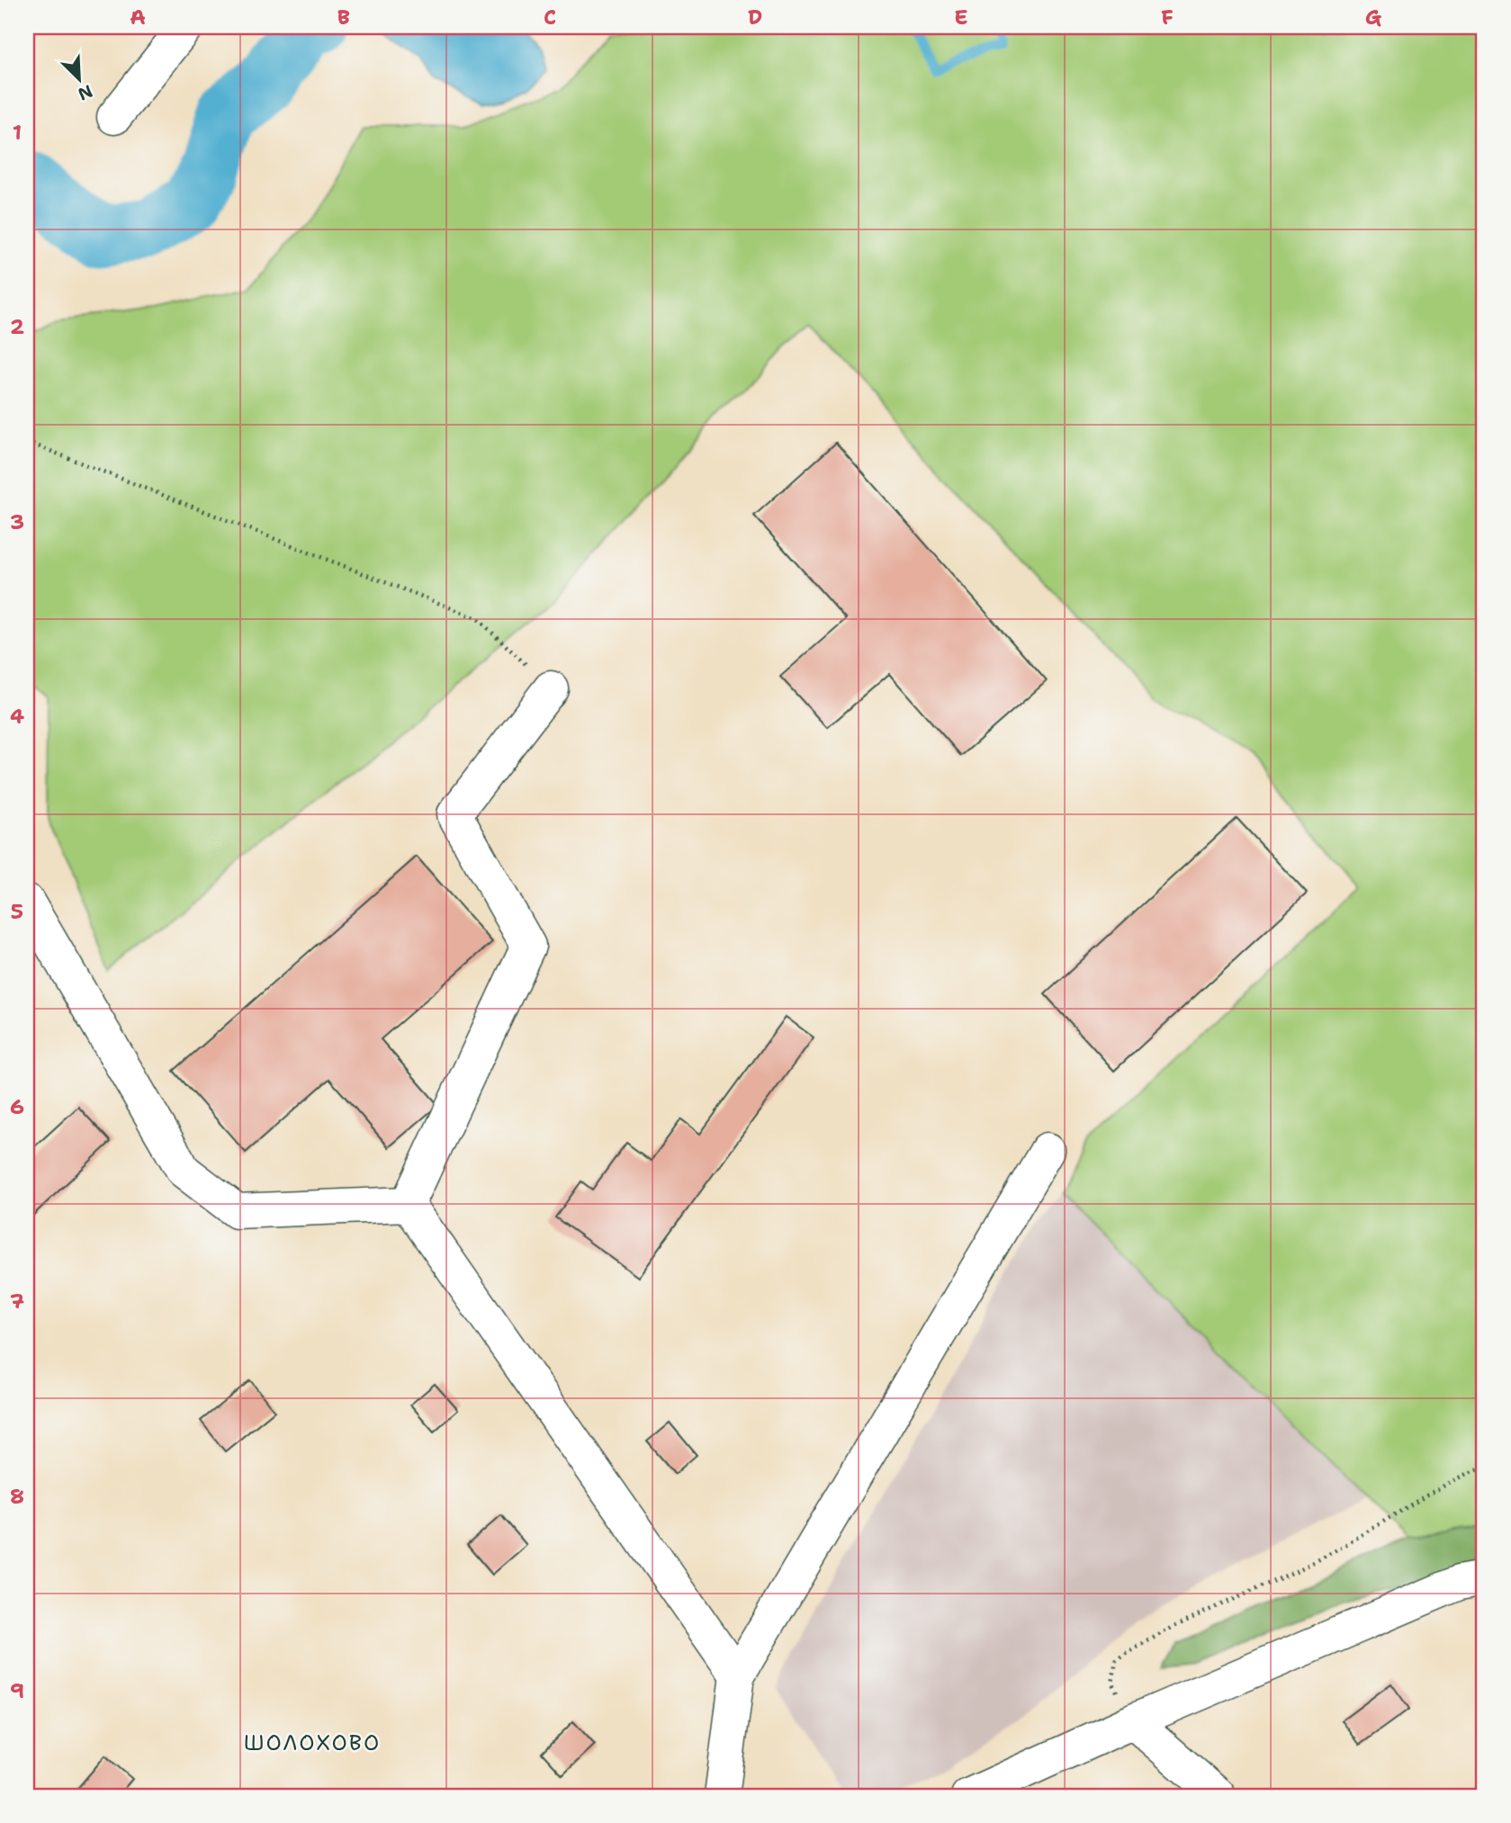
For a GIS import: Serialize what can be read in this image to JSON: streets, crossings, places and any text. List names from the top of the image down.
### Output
{
  "districts": ["ШОЛОХОВО"],
  "north": "bottom right",
  "grid": {
    "columns": [
      "A",
      "B",
      "C",
      "D",
      "E",
      "F",
      "G"
    ],
    "rows": [
      "1",
      "2",
      "3",
      "4",
      "5",
      "6",
      "7",
      "8",
      "9"
    ]
  }
}
